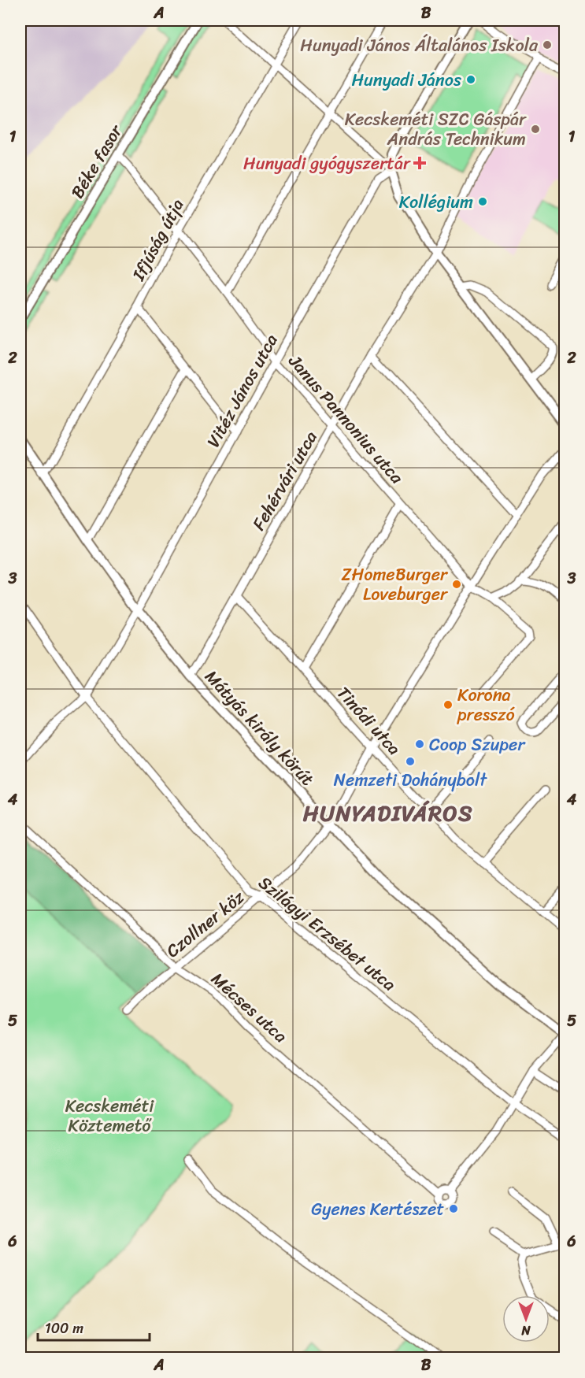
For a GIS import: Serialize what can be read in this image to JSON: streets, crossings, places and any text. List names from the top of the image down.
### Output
{
  "streets": {
    "street": [
      "Béke fasor",
      "Ifjúság útja",
      "Vitéz János utca",
      "Janus Pannonius utca",
      "Fehérvári utca",
      "Tinódi utca",
      "Mátyás király körút",
      "Czollner köz",
      "Szilágyi Erzsébet utca",
      "Mécses utca"
    ]
  },
  "crossings": [
    ["Béke fasor", "Janus Pannonius utca"],
    ["Ifjúság útja", "Janus Pannonius utca"],
    ["Ifjúság útja", "Mátyás király körút"],
    ["Vitéz János utca", "Janus Pannonius utca"],
    ["Vitéz János utca", "Mátyás király körút"],
    ["Vitéz János utca", "Szilágyi Erzsébet utca"],
    ["Janus Pannonius utca", "Fehérvári utca"],
    ["Janus Pannonius utca", "Czollner köz"],
    ["Fehérvári utca", "Tinódi utca"],
    ["Fehérvári utca", "Mátyás király körút"],
    ["Tinódi utca", "Czollner köz"],
    ["Mátyás király körút", "Czollner köz"],
    ["Czollner köz", "Szilágyi Erzsébet utca"],
    ["Czollner köz", "Mécses utca"]
  ],
  "districts": ["HUNYADIVÁROS"],
  "parks": ["Kecskeméti Köztemető"],
  "places": {
    "other": [
      "Hunyadi János Általános Iskola",
      "Hunyadi János",
      "Kecskeméti SZC Gáspár András Technikum",
      "Kollégium",
      "ZHomeBurger Loveburger",
      "Korona presszó",
      "Coop Szuper",
      "Nemzeti Dohánybolt",
      "Gyenes Kertészet"
    ],
    "health": ["Hunyadi gyógyszertár"]
  },
  "scale_bar": "100 m",
  "north": "bottom",
  "grid": {
    "columns": ["A", "B"],
    "rows": [
      "1",
      "2",
      "3",
      "4",
      "5",
      "6"
    ]
  }
}
